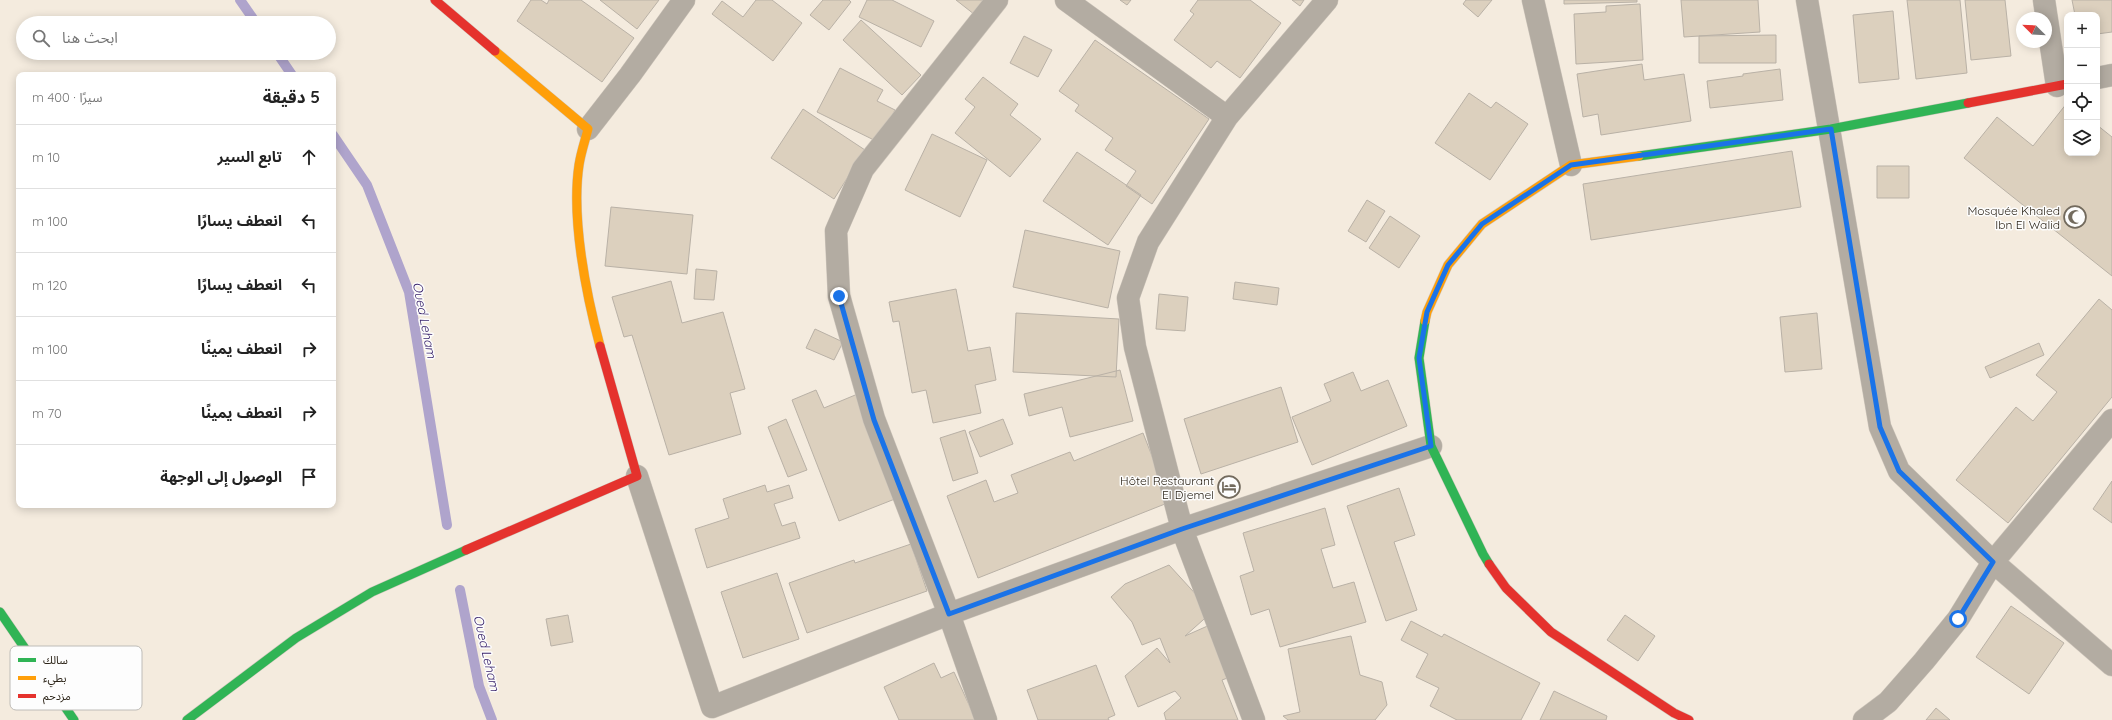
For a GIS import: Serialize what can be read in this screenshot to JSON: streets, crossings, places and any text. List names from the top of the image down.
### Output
{
  "water": ["Oued Leham"],
  "places": {
    "mosque": ["Mosquée Khaled Ibn El Walid"],
    "hotel": ["Hôtel Restaurant El Djemel"]
  },
  "legend": ["سالك", "بطيء", "مزدحم"],
  "north": "top left",
  "page": {
    "map_buttons": ["+", "−"],
    "search": "ابحث هنا",
    "heading": ["5 دقيقة", "سيرًا · 400 m"],
    "list": [
      ["تابع السير", "10 m"],
      ["انعطف يسارًا", "100 m"],
      ["انعطف يسارًا", "120 m"],
      ["انعطف يمينًا", "100 m"],
      ["انعطف يمينًا", "70 m"],
      "الوصول إلى الوجهة"
    ]
  }
}
